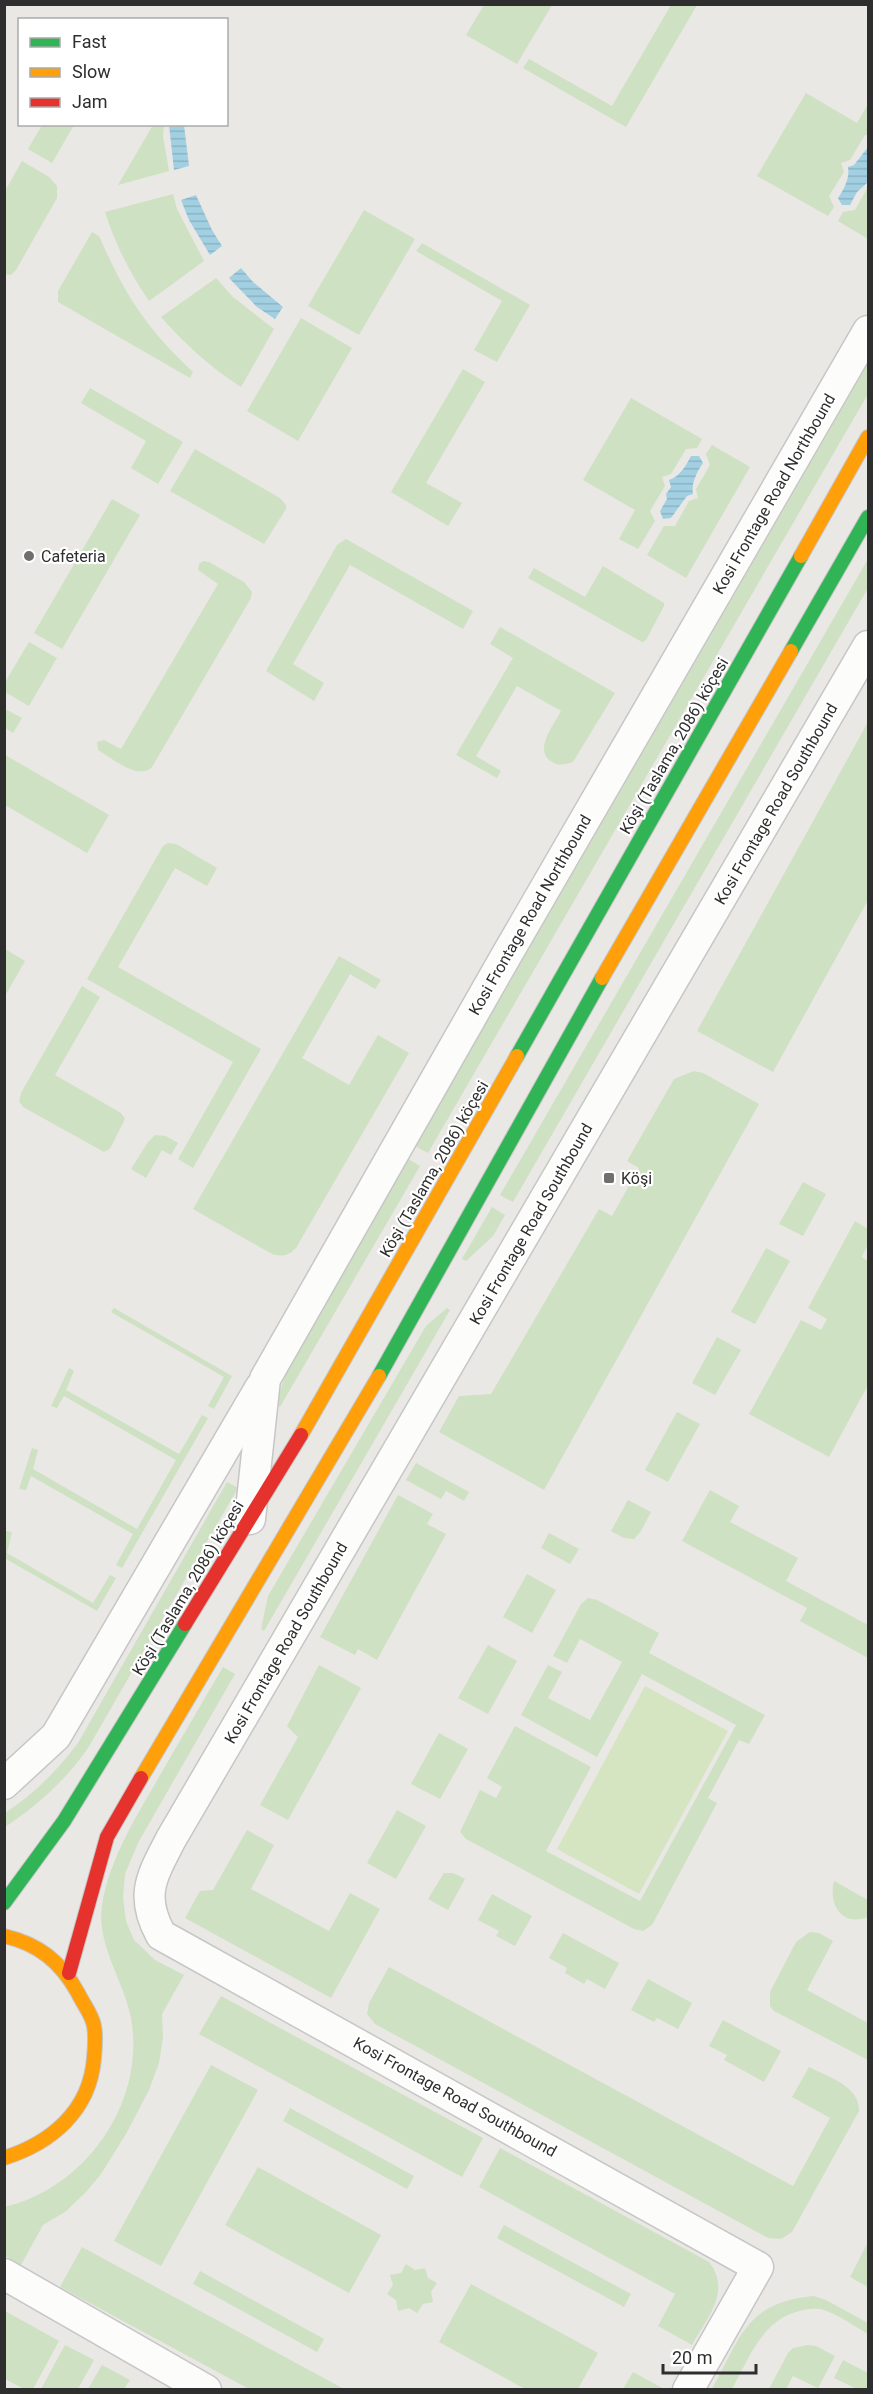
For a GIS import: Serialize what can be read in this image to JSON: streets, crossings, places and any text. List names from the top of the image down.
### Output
{
  "streets": {
    "main road": ["Köşi (Taslama, 2086) köçesi"],
    "street": ["Kosi Frontage Road Northbound", "Kosi Frontage Road Southbound"]
  },
  "crossings": [
    ["Kosi Frontage Road Northbound", "Köşi (Taslama, 2086) köçesi"]
  ],
  "places": {
    "other": ["Cafeteria"],
    "transit": ["Köşi"]
  },
  "legend": ["Fast", "Slow", "Jam"],
  "scale_bar": "20 m"
}
